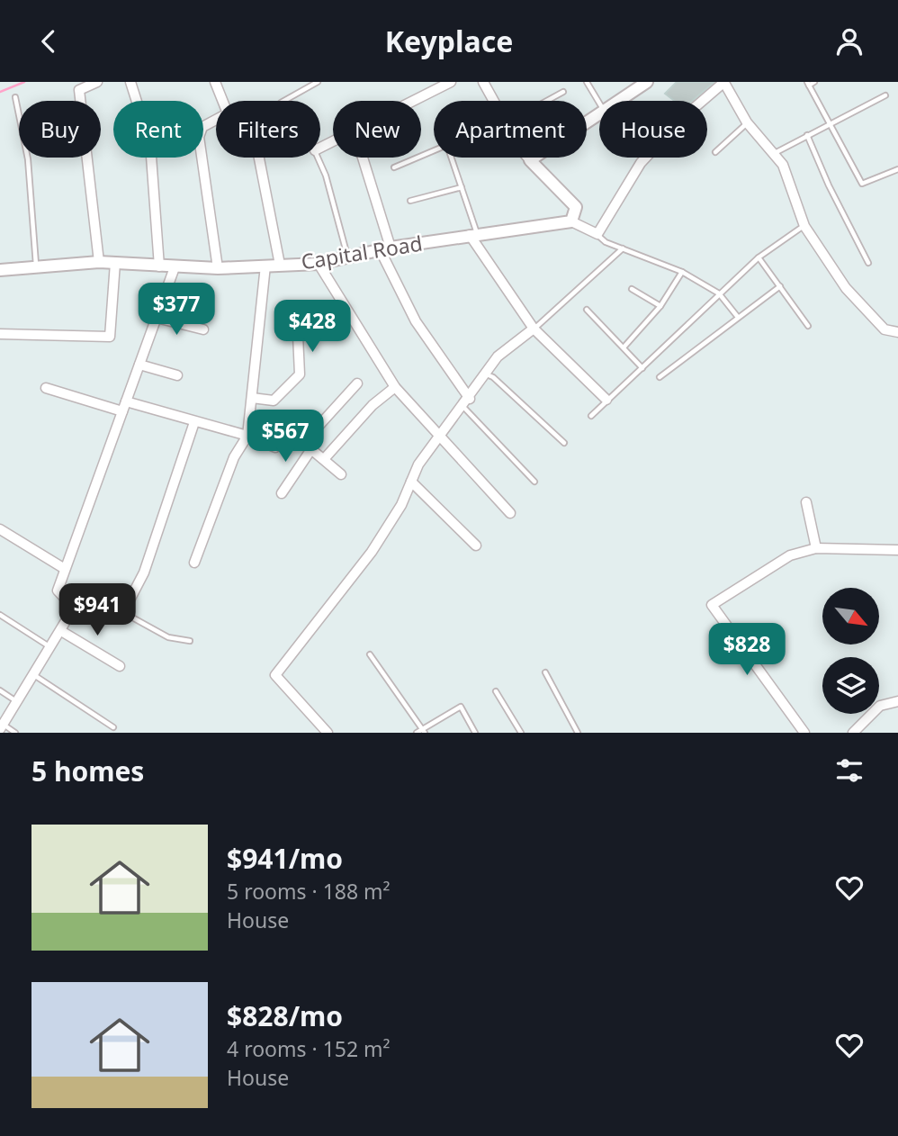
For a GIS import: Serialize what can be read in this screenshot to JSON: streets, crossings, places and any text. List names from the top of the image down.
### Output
{
  "streets": {
    "street": ["Capital Road"]
  },
  "north": "bottom right",
  "page": {
    "header": "Keyplace",
    "chip": [
      "Buy",
      "Rent",
      "Filters",
      "New",
      "Apartment",
      "House"
    ],
    "price": [
      "$377",
      "$428",
      "$567",
      "$941",
      "$828"
    ],
    "heading": "5 homes",
    "list": [
      {
        "name": "$941/mo",
        "note": "5 rooms · 188 m² · House"
      },
      {
        "name": "$828/mo",
        "note": "4 rooms · 152 m² · House"
      }
    ]
  }
}
